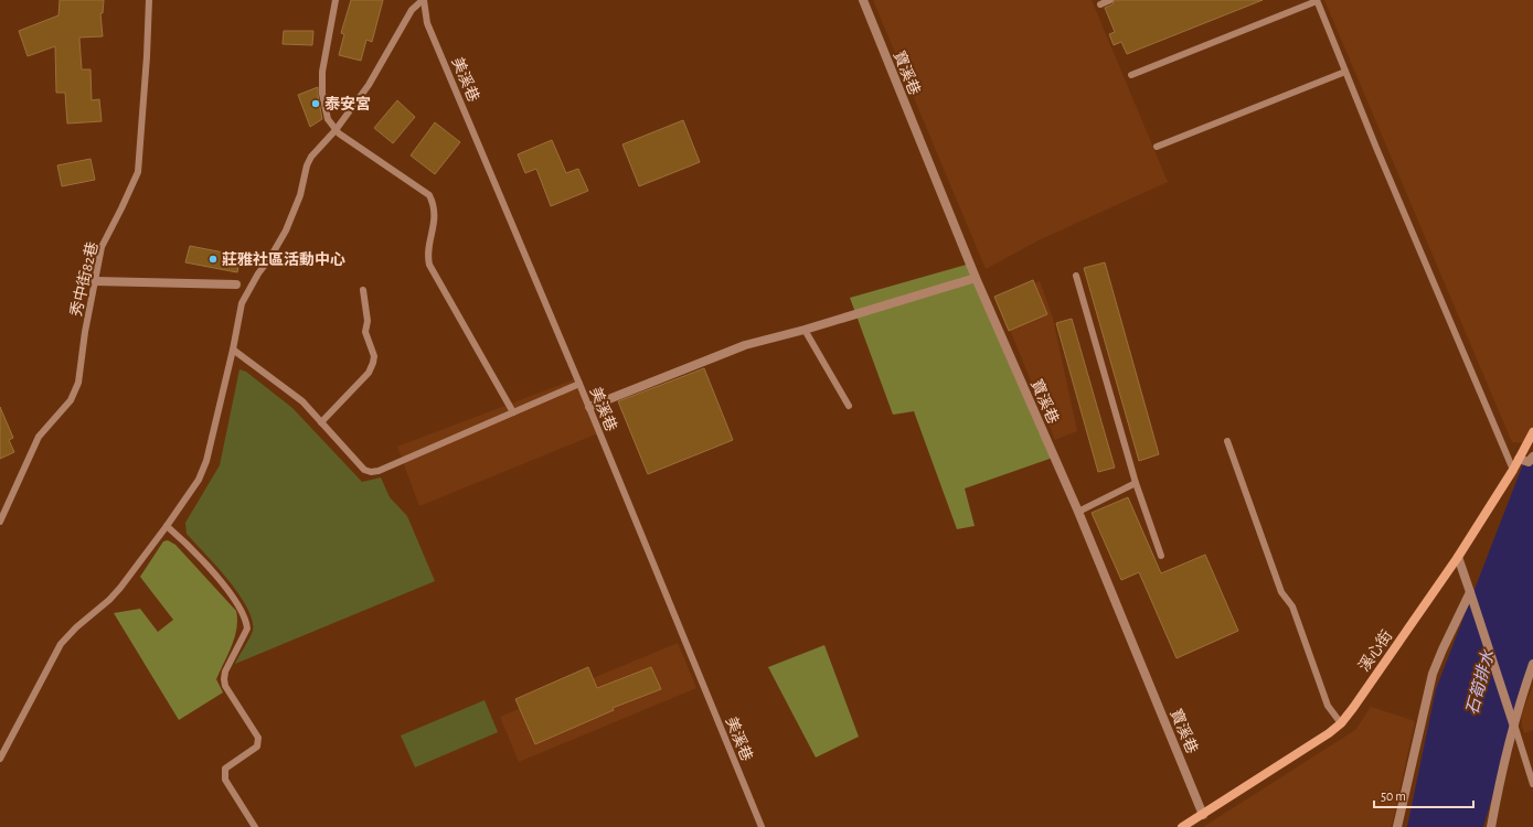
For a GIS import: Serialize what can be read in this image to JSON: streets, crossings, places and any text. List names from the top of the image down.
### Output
{
  "streets": {
    "street": ["寶溪巷", "溪心街"],
    "lane": ["美溪巷", "秀中街82巷"]
  },
  "crossings": [
    ["寶溪巷", "溪心街"]
  ],
  "water": ["石筍排水"],
  "places": ["泰安宮", "莊雅社區活動中心"],
  "scale_bar": "50 m"
}
